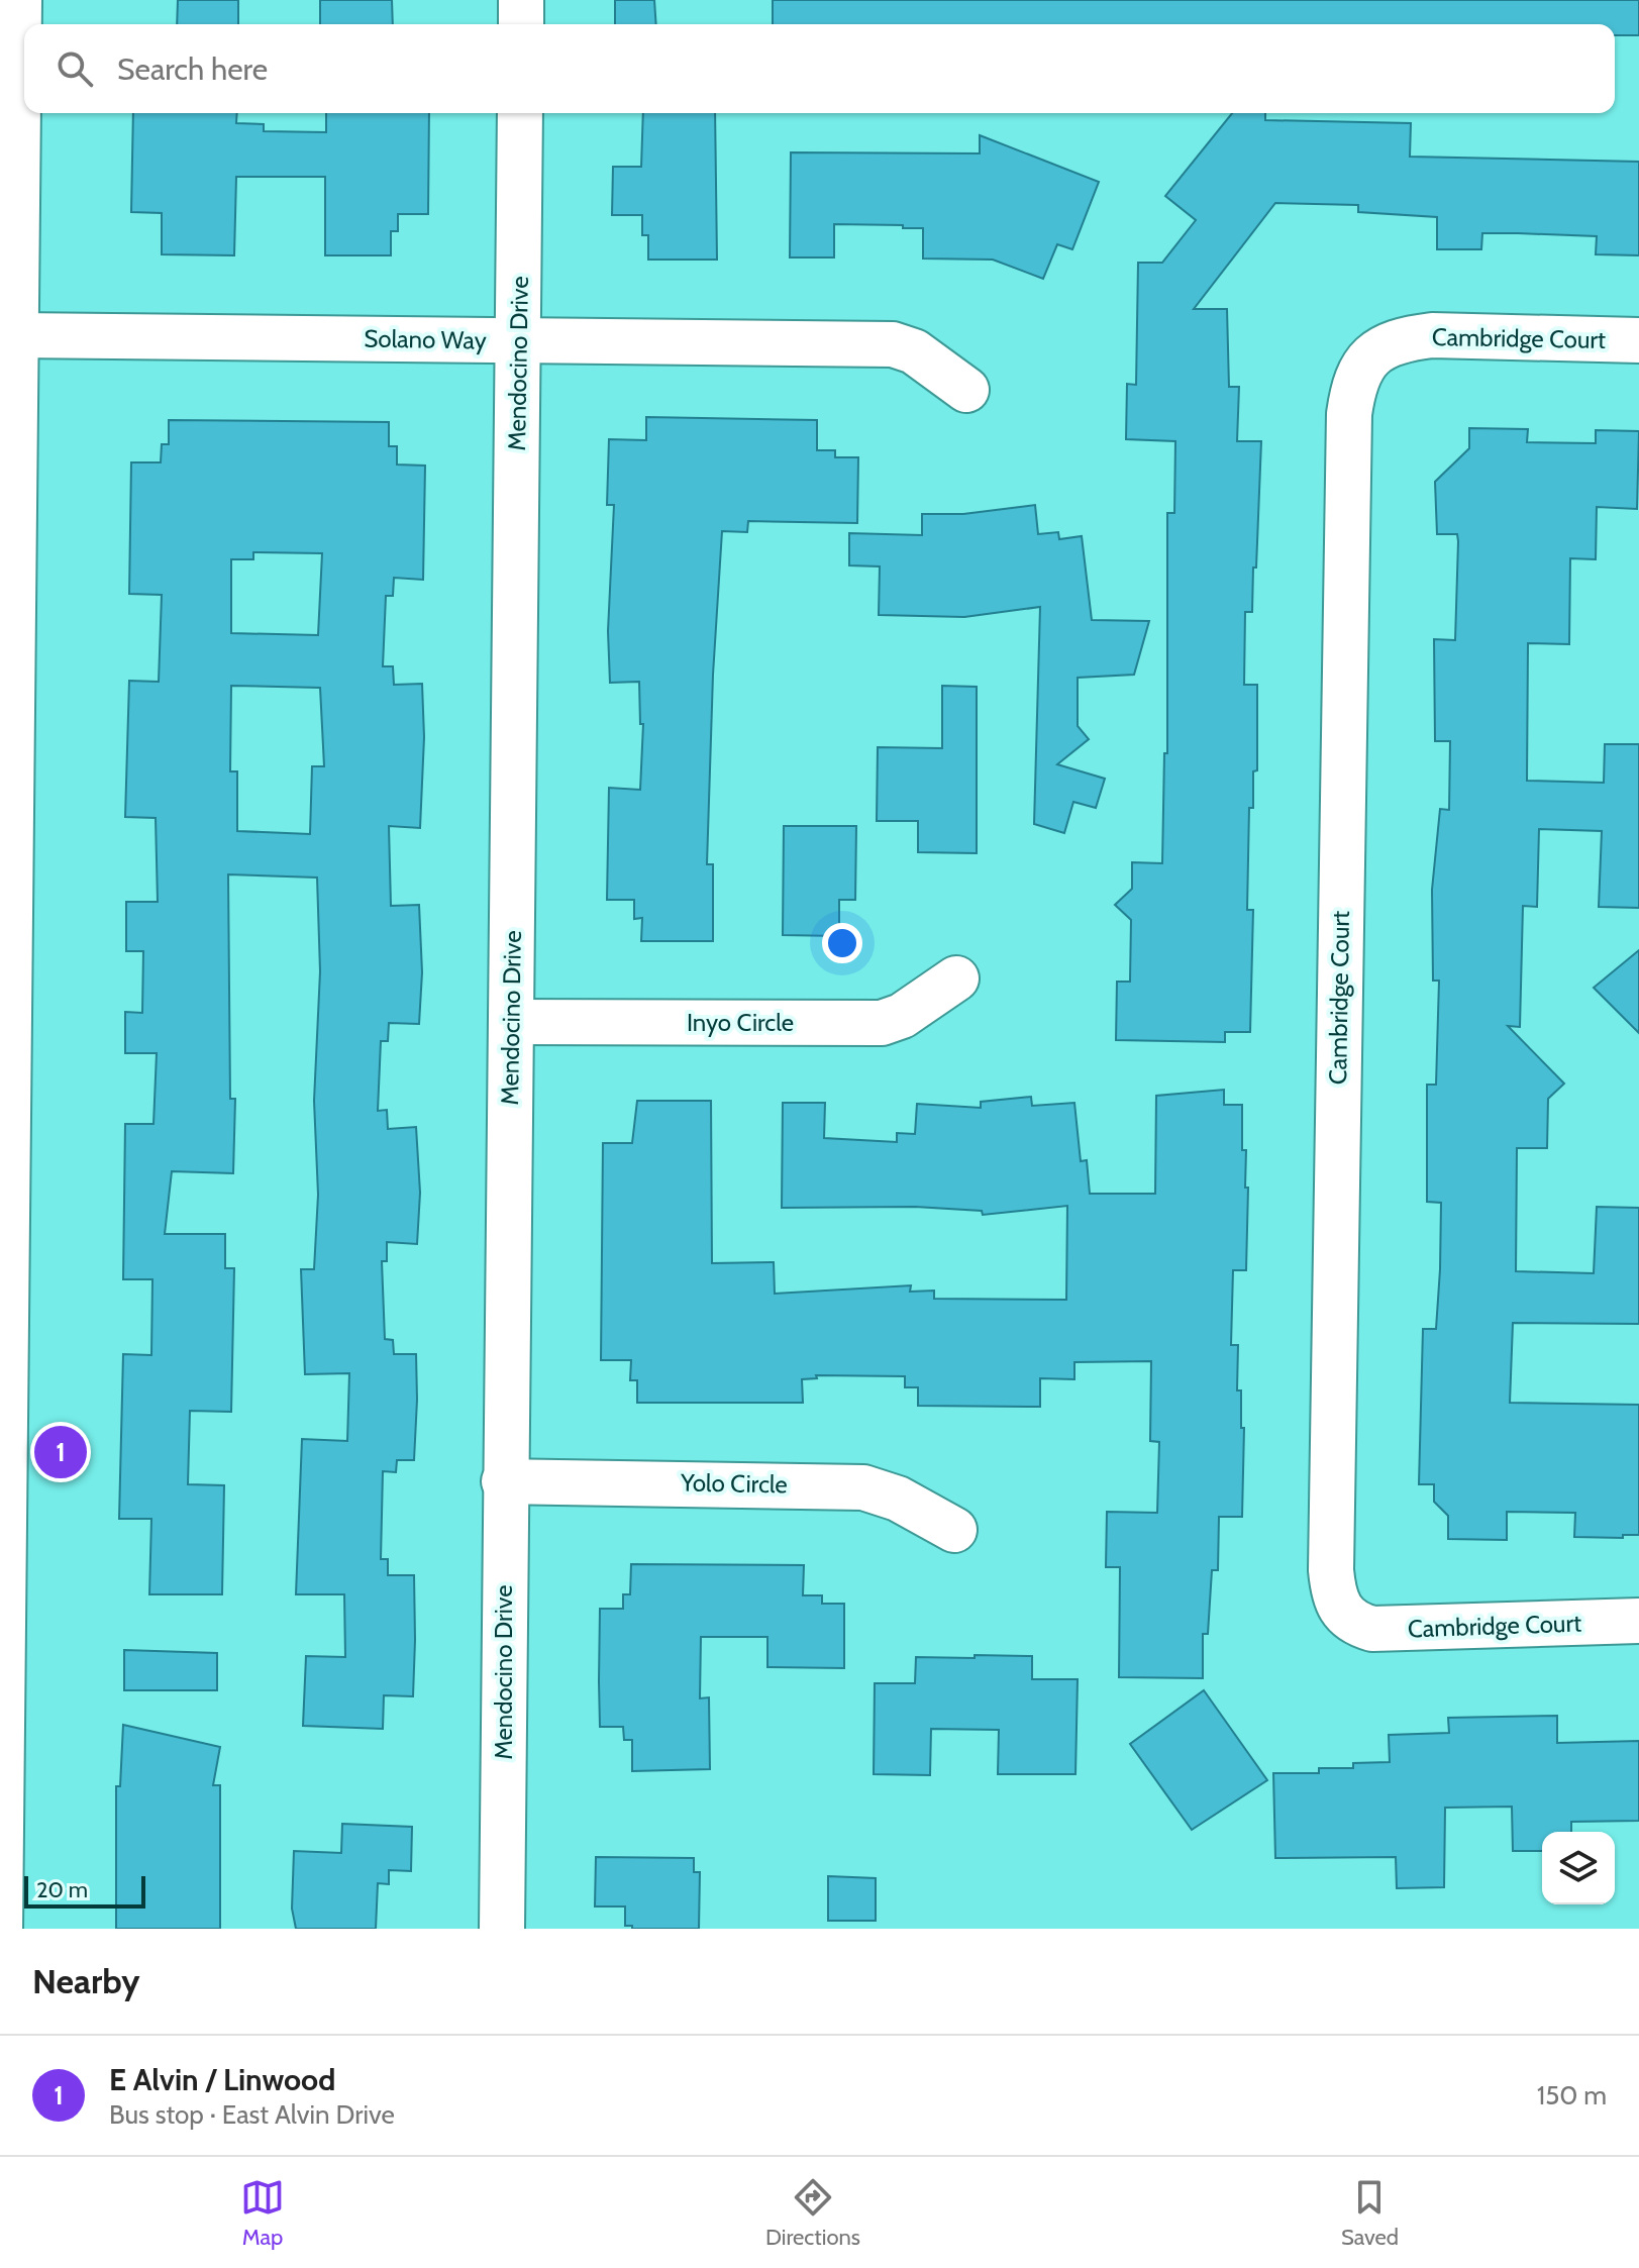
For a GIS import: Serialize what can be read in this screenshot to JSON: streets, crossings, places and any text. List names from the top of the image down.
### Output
{
  "streets": {
    "street": [
      "Cambridge Court",
      "Solano Way",
      "Mendocino Drive",
      "Inyo Circle",
      "Yolo Circle"
    ]
  },
  "crossings": [
    ["Solano Way", "Mendocino Drive"],
    ["Mendocino Drive", "Inyo Circle"],
    ["Mendocino Drive", "Yolo Circle"]
  ],
  "scale_bar": "20 m",
  "page": {
    "search": "Search here",
    "pins": "1",
    "scale": "20 m",
    "heading": "Nearby",
    "list": [
      {
        "mark": "1",
        "name": "E Alvin / Linwood",
        "note": "Bus stop · East Alvin Drive",
        "value": "150 m"
      }
    ],
    "nav": ["Map", "Directions", "Saved"]
  }
}
